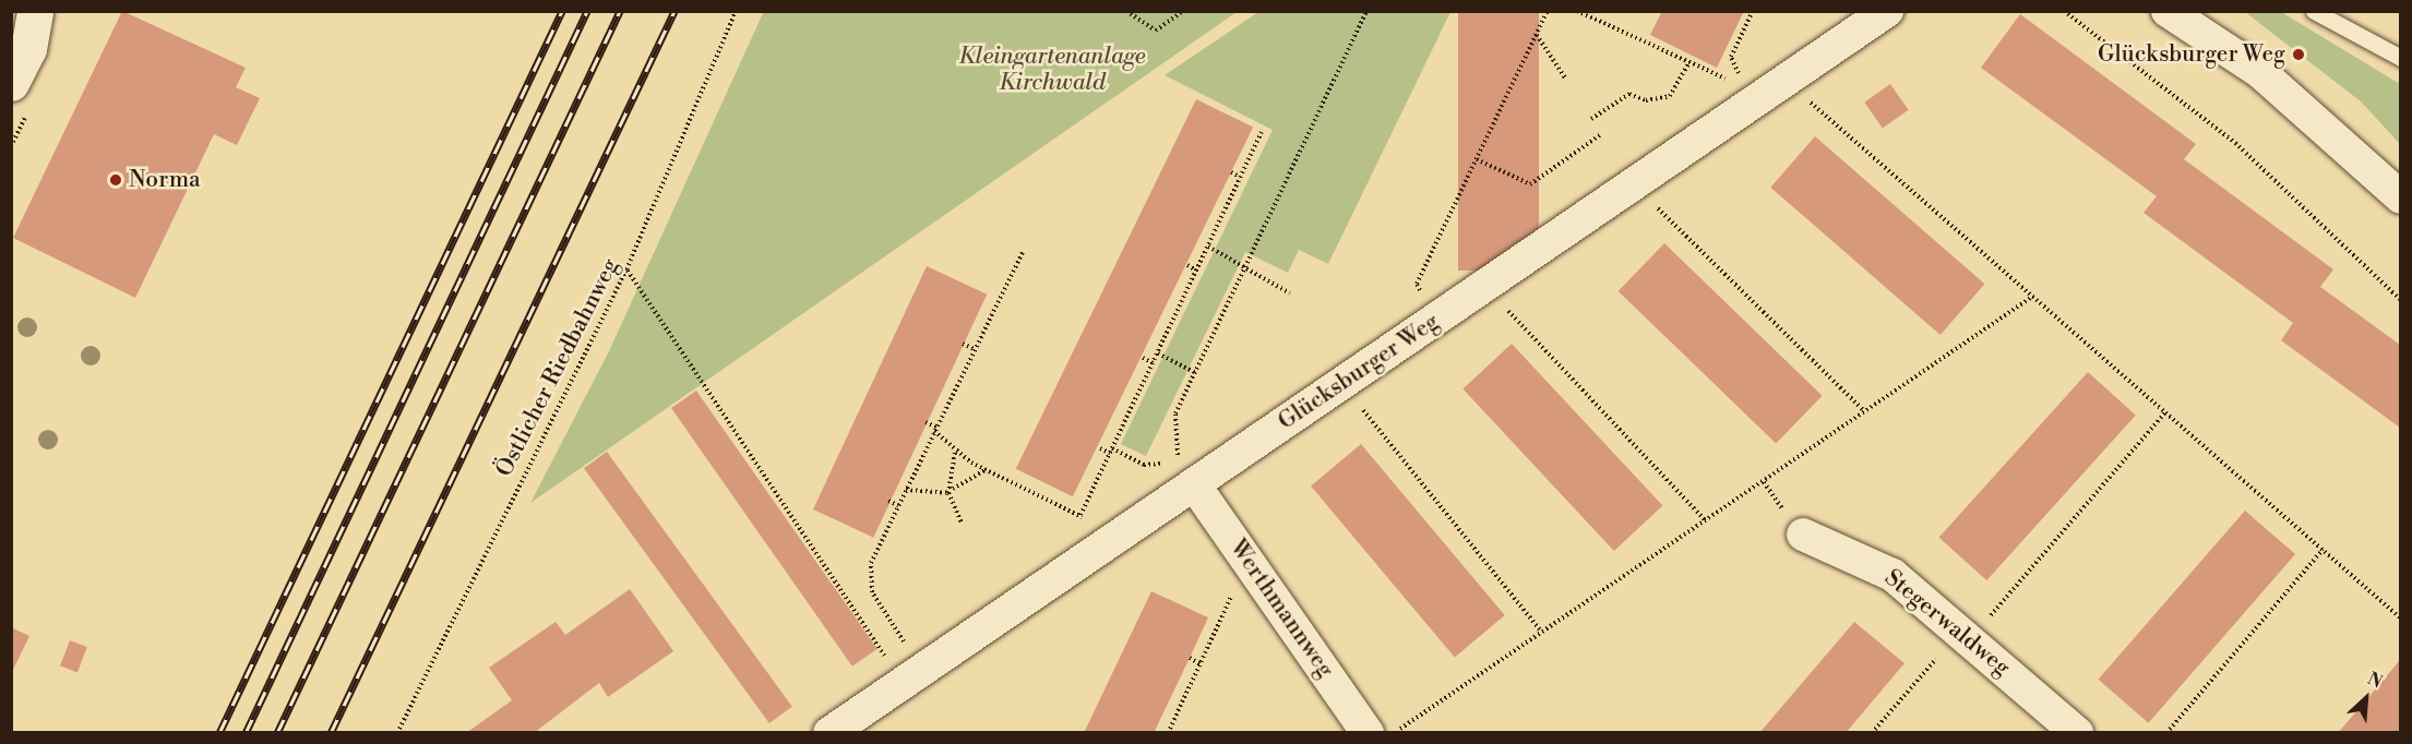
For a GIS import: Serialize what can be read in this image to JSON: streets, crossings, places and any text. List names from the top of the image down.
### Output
{
  "streets": {
    "street": ["Glücksburger Weg", "Werthmannweg", "Stegerwaldweg"],
    "path": ["Östlicher Riedbahnweg"]
  },
  "crossings": [
    ["Glücksburger Weg", "Werthmannweg"]
  ],
  "parks": ["Kleingartenanlage Kirchwald"],
  "places": ["Glücksburger Weg", "Norma"],
  "north": "top right"
}
